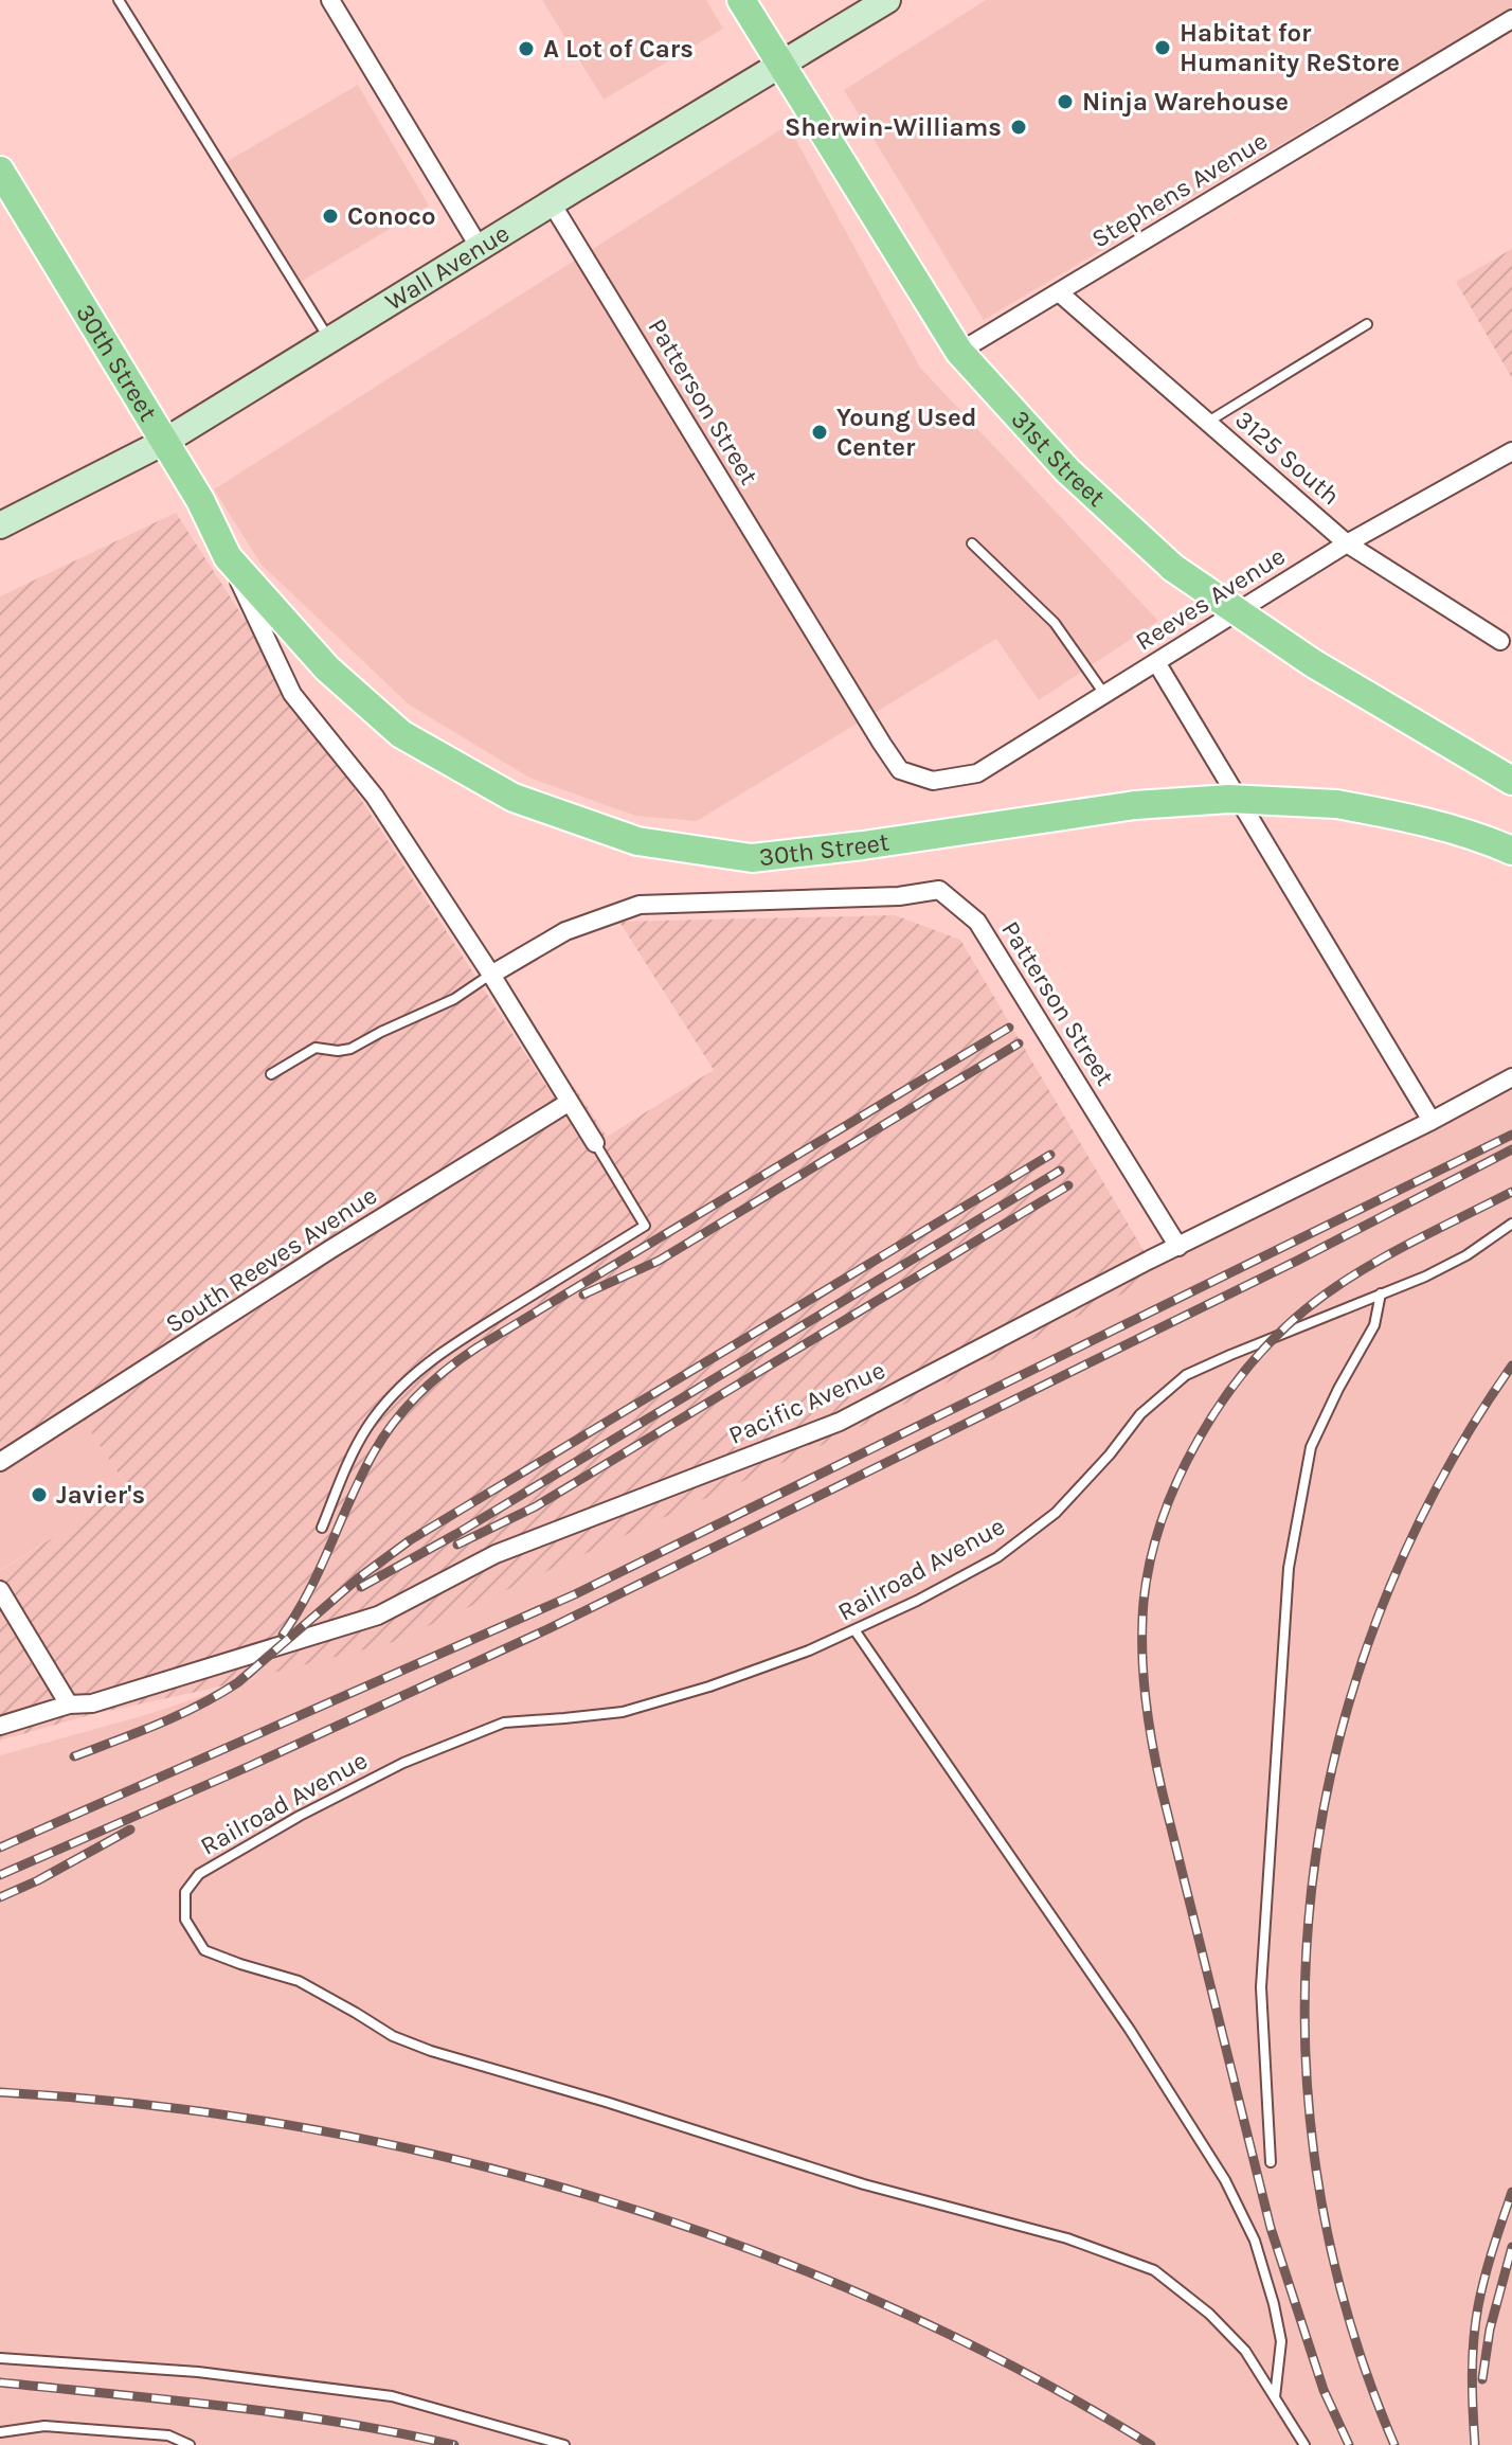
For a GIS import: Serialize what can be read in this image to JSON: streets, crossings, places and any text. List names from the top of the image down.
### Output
{
  "streets": {
    "main road": ["Wall Avenue", "30th Street", "31st Street"],
    "street": [
      "Stephens Avenue",
      "Patterson Street",
      "3125 South",
      "Reeves Avenue",
      "South Reeves Avenue",
      "Pacific Avenue"
    ],
    "lane": ["Railroad Avenue"]
  },
  "crossings": [
    ["Stephens Avenue", "31st Street"],
    ["Stephens Avenue", "3125 South"],
    ["Wall Avenue", "30th Street"],
    ["Wall Avenue", "Patterson Street"],
    ["Wall Avenue", "31st Street"],
    ["30th Street", "Patterson Street"],
    ["30th Street", "South Reeves Avenue"],
    ["Patterson Street", "Reeves Avenue"],
    ["Patterson Street", "Pacific Avenue"],
    ["3125 South", "Reeves Avenue"]
  ],
  "places": [
    "Habitat for Humanity ReStore",
    "A Lot of Cars",
    "Ninja Warehouse",
    "Sherwin-Williams",
    "Conoco",
    "Young Used Center",
    "Javier's"
  ]
}
